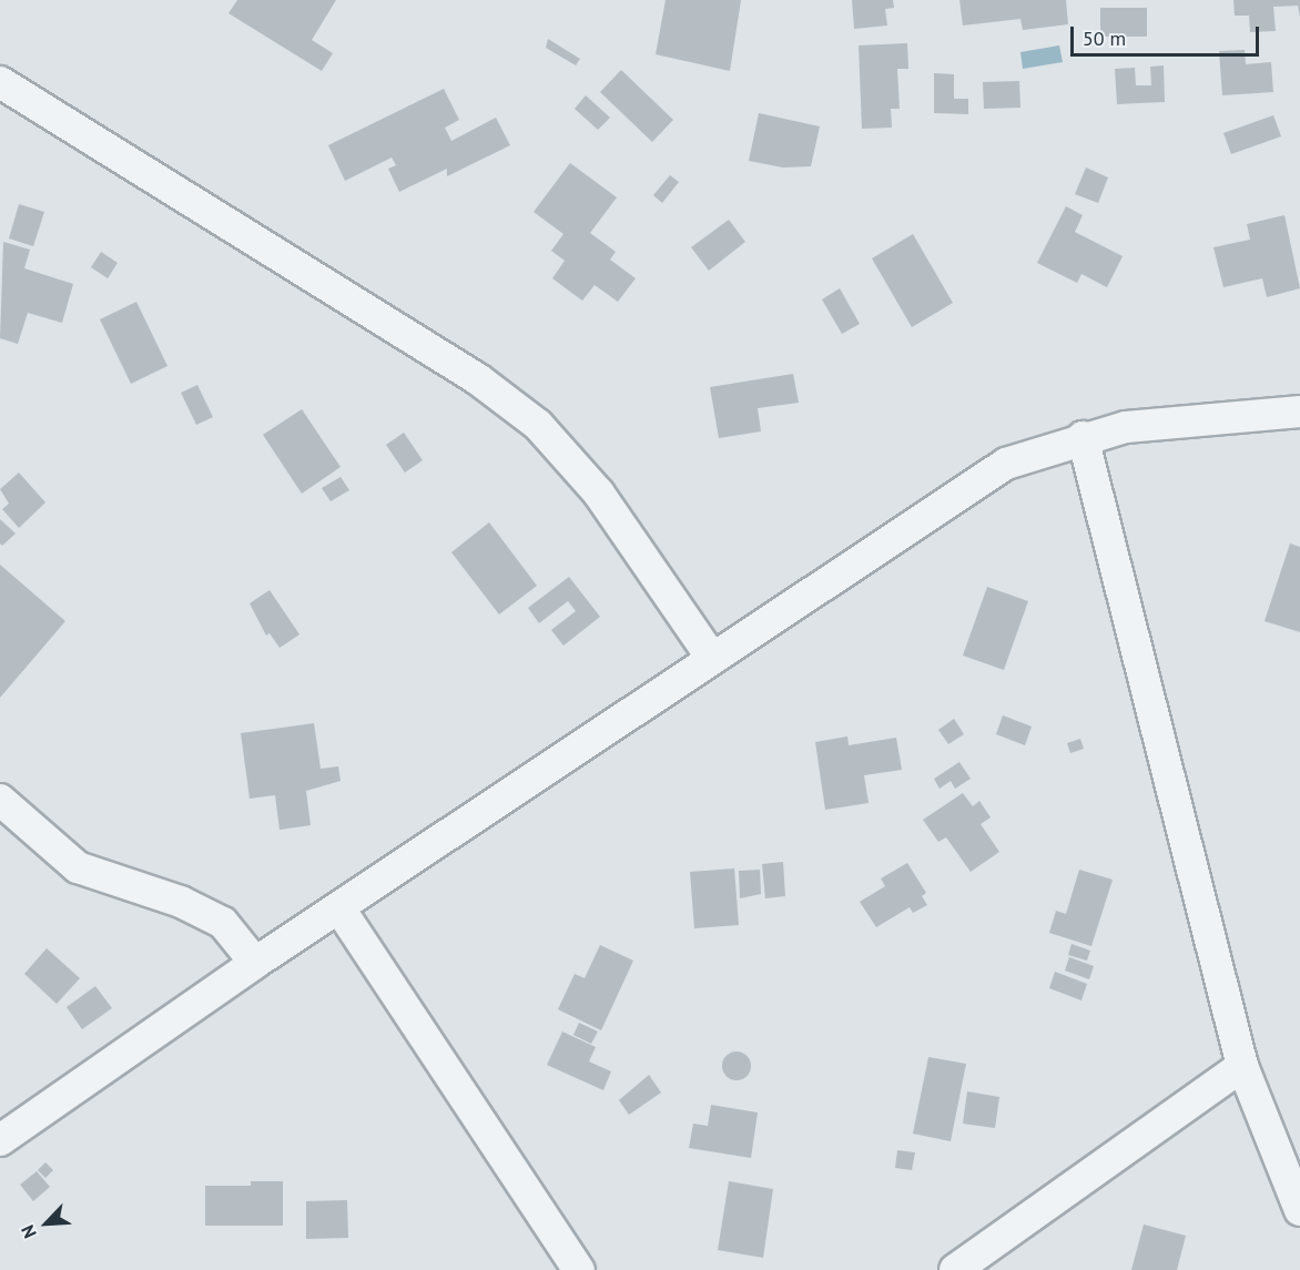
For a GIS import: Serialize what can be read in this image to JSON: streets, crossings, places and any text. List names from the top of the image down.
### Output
{
  "scale_bar": "50 m",
  "north": "bottom left"
}
